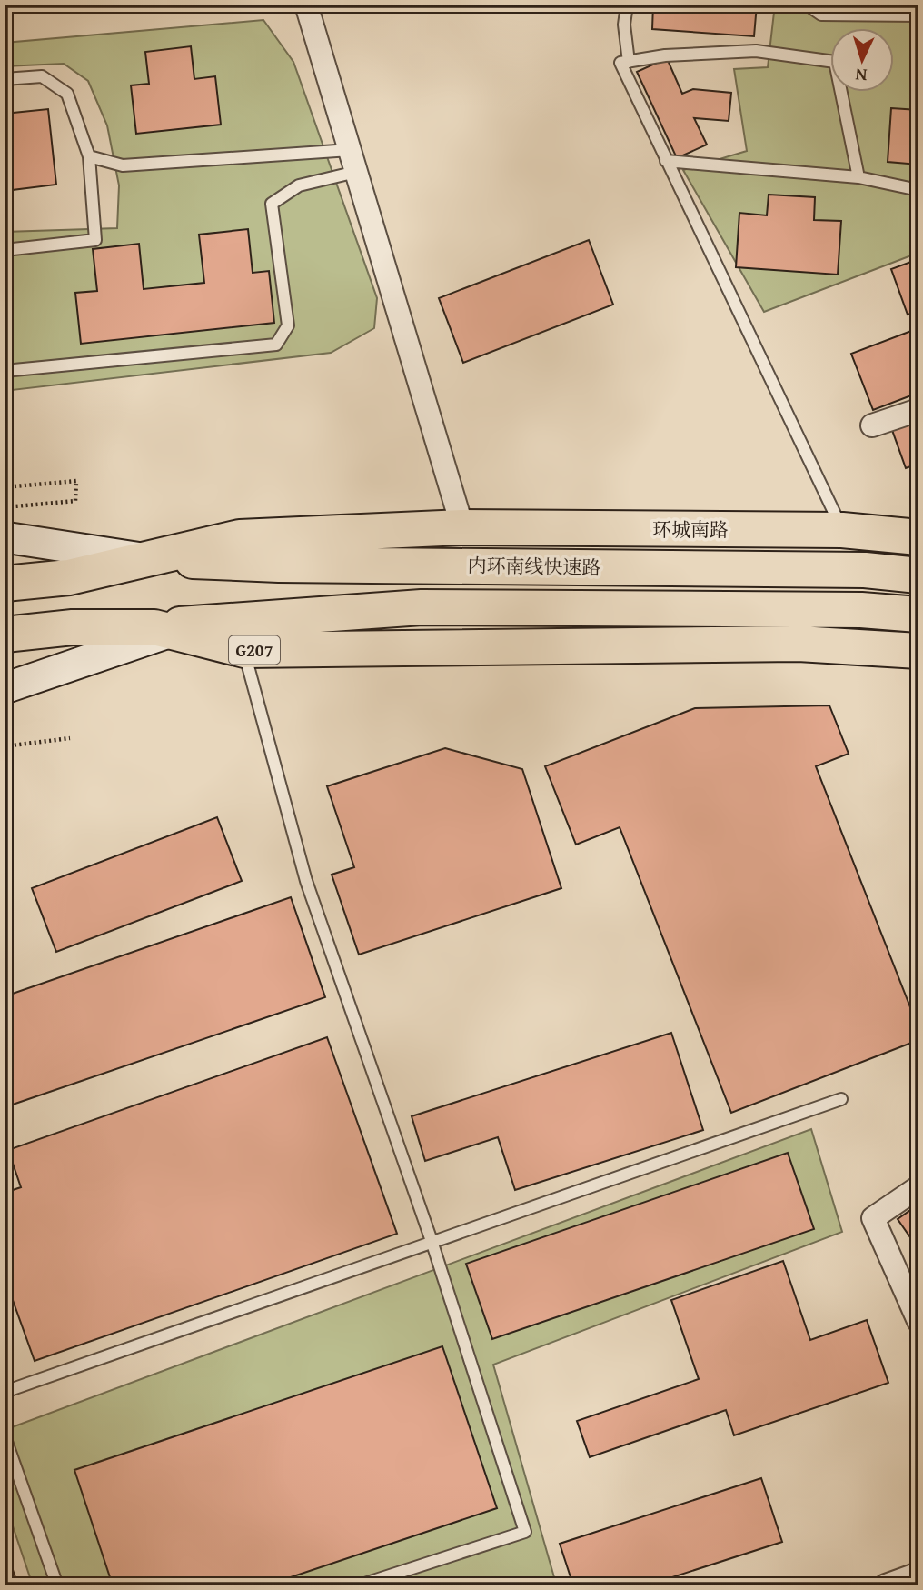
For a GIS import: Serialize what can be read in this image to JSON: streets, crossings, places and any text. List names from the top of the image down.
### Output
{
  "streets": {
    "highway": ["环城南路", "内环南线快速路", "G207"]
  },
  "crossings": [
    ["环城南路", "内环南线快速路"]
  ],
  "north": "bottom"
}
